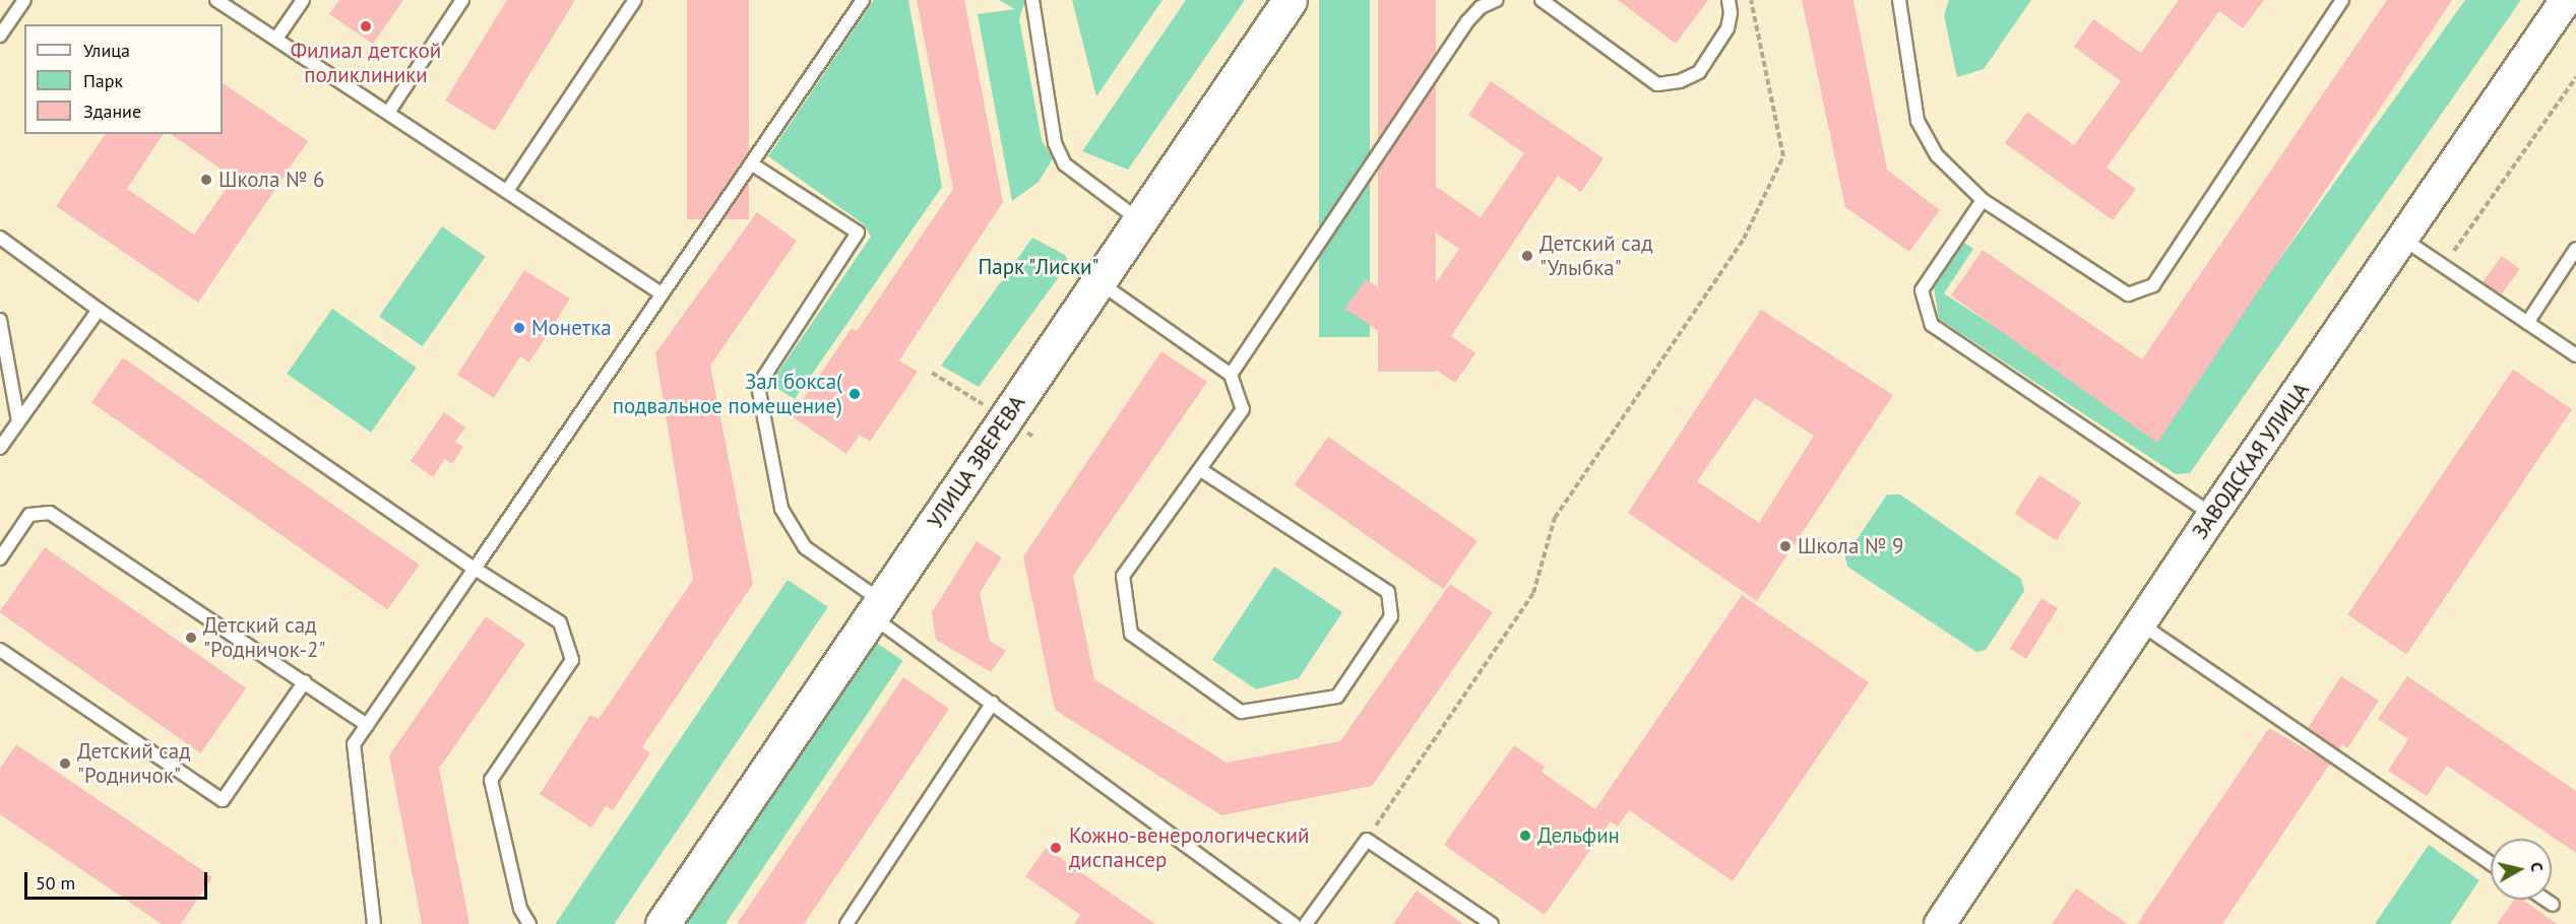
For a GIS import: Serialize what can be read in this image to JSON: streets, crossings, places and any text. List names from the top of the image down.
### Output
{
  "streets": {
    "main road": ["УЛИЦА ЗВЕРЕВА"],
    "street": ["ЗАВОДСКАЯ УЛИЦА"]
  },
  "parks": ["Парк \"Лиски\""],
  "places": [
    "Филиал детской поликлиники",
    "Школа № 6",
    "Детский сад \"Улыбка\"",
    "Монетка",
    "Зал бокса( подвальное помещение)",
    "Школа № 9",
    "Детский сад \"Родничок-2\"",
    "Детский сад \"Родничок\"",
    "Дельфин",
    "Кожно-венерологический диспансер"
  ],
  "legend": ["Улица", "Парк", "Здание"],
  "scale_bar": "50 m",
  "north": "right"
}
